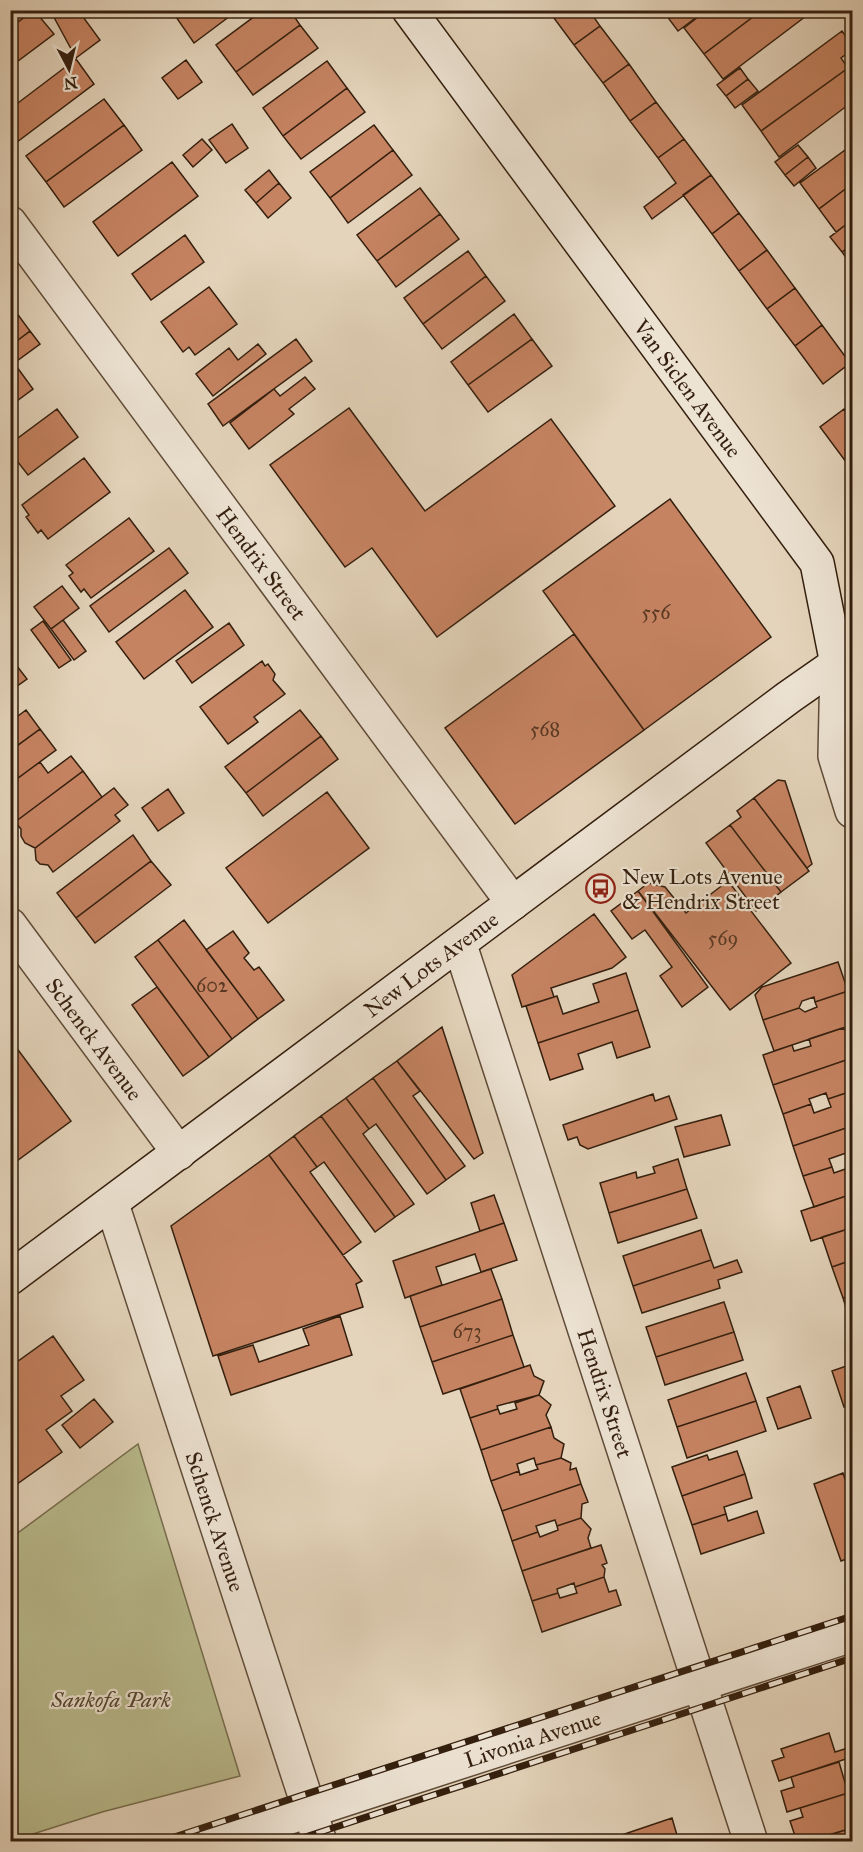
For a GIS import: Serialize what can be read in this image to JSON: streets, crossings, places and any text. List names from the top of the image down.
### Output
{
  "streets": {
    "street": [
      "Van Siclen Avenue",
      "Hendrix Street",
      "New Lots Avenue",
      "Schenck Avenue",
      "Livonia Avenue"
    ]
  },
  "crossings": [
    ["Van Siclen Avenue", "New Lots Avenue"],
    ["Hendrix Street", "New Lots Avenue"],
    ["Hendrix Street", "Livonia Avenue"],
    ["New Lots Avenue", "Schenck Avenue"],
    ["Schenck Avenue", "Livonia Avenue"]
  ],
  "parks": ["Sankofa Park"],
  "places": {
    "bus stop": ["New Lots Avenue & Hendrix Street"]
  },
  "house_numbers": [
    "556",
    "568",
    "569",
    "602",
    "673"
  ],
  "north": "bottom"
}
